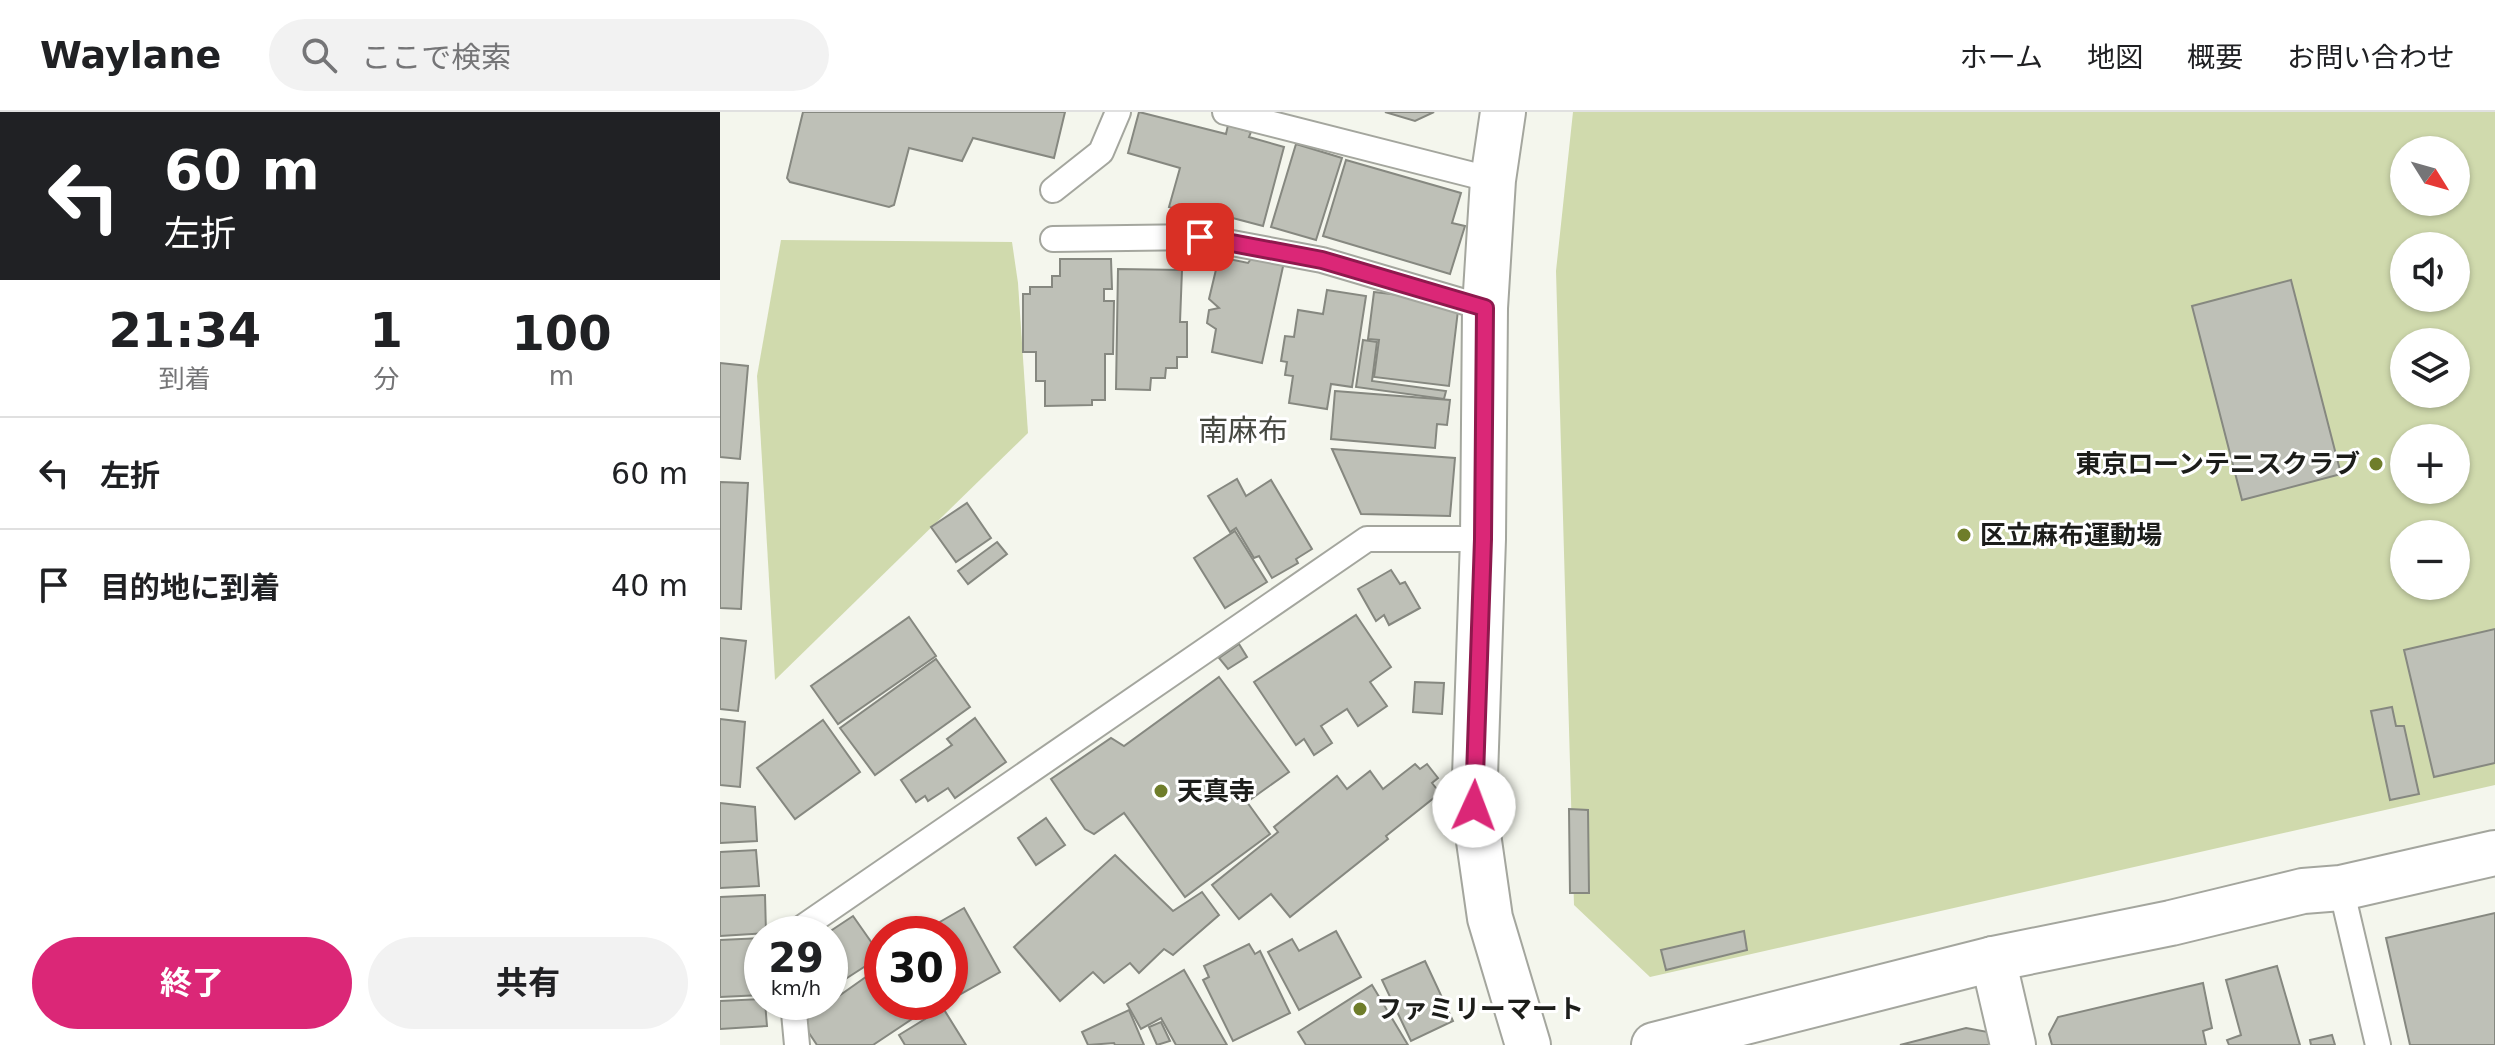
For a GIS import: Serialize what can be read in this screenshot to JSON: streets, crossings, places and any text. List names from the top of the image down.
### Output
{
  "districts": ["南麻布"],
  "places": [
    "東京ローンテニスクラブ",
    "区立麻布運動場",
    "天真寺",
    "ファミリーマート"
  ],
  "north": "bottom right",
  "page": {
    "header": "Waylane",
    "search": "ここで検索",
    "nav": [
      "ホーム",
      "地図",
      "概要",
      "お問い合わせ"
    ],
    "turn": ["60 m", "左折"],
    "map_buttons": ["+", "−"],
    "eta": [
      "21:34",
      "到着",
      "1",
      "分",
      "100",
      "m"
    ],
    "list": [
      {
        "name": "左折",
        "value": "60 m"
      },
      {
        "name": "目的地に到着",
        "value": "40 m"
      }
    ],
    "speed": "29 km/h",
    "limit": "30",
    "buttons": ["終了", "共有"]
  }
}
